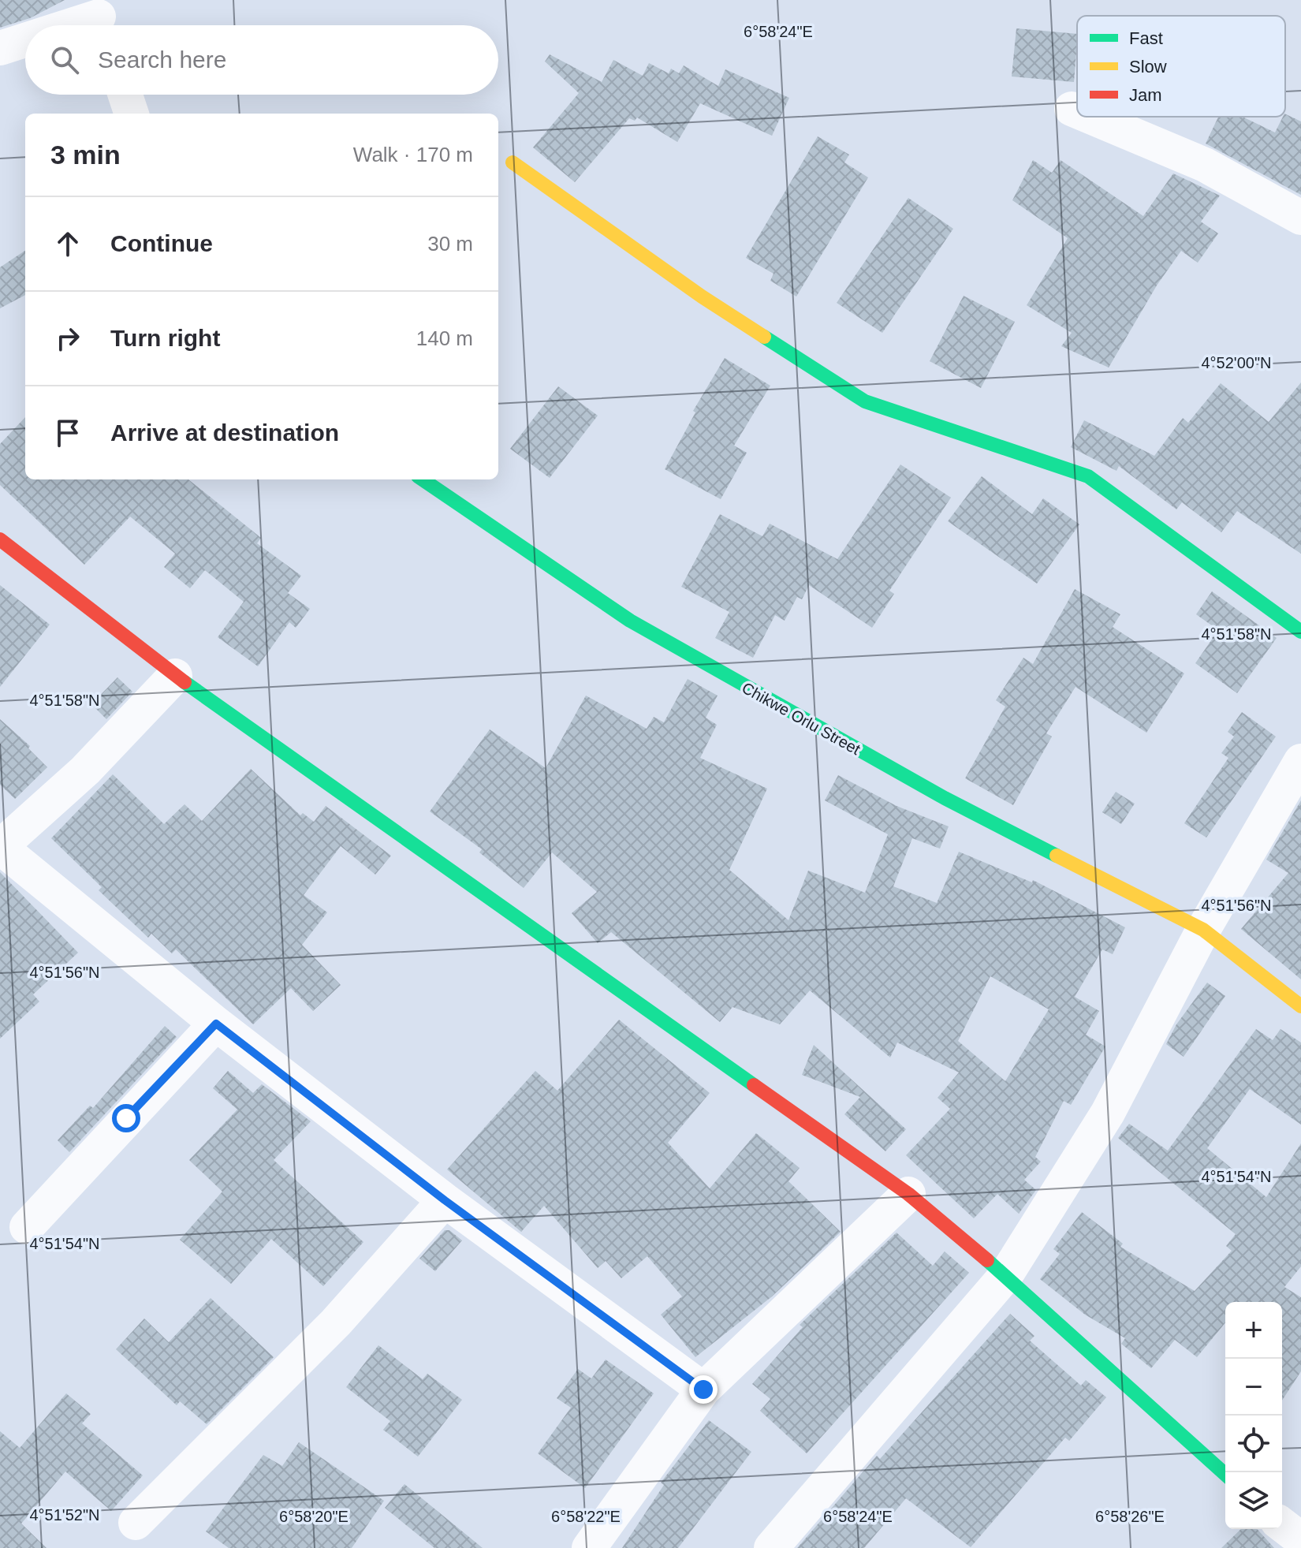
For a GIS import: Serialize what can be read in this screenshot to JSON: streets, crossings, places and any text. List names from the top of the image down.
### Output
{
  "streets": {
    "street": ["Chikwe Orlu Street"]
  },
  "legend": ["Fast", "Slow", "Jam"],
  "page": {
    "search": "Search here",
    "heading": ["3 min", "Walk · 170 m"],
    "list": [
      ["Continue", "30 m"],
      ["Turn right", "140 m"],
      "Arrive at destination"
    ],
    "map_buttons": ["+", "−"]
  },
  "coordinates": [
    "6°58'24\"E",
    "4°52'00\"N",
    "4°51'58\"N",
    "4°51'56\"N",
    "4°51'54\"N",
    "4°51'52\"N",
    "6°58'20\"E",
    "6°58'22\"E",
    "6°58'26\"E"
  ]
}
